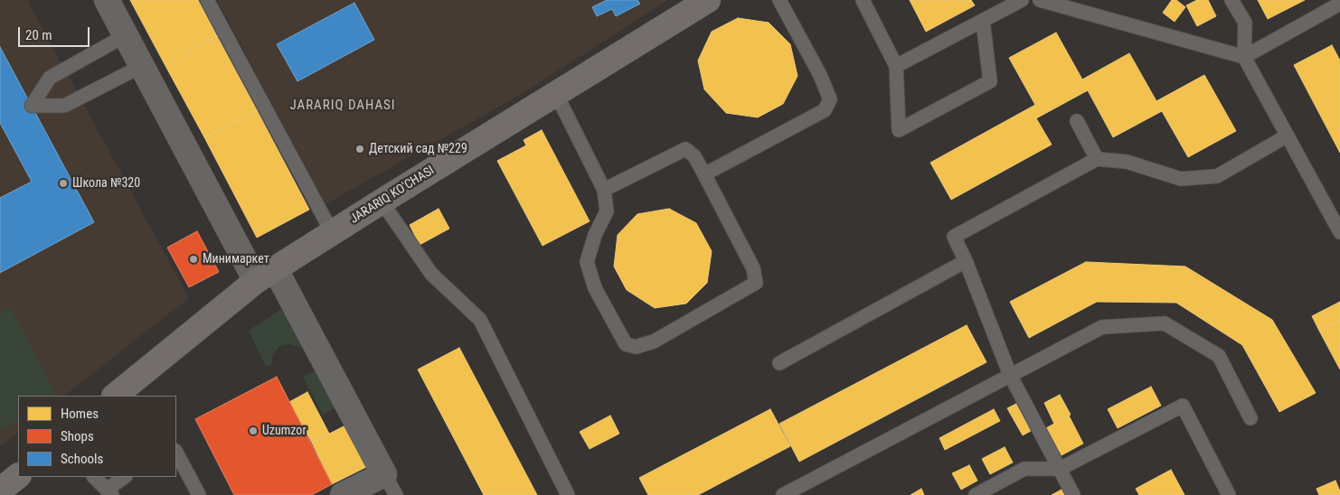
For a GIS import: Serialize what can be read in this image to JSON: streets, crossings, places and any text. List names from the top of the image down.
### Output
{
  "streets": {
    "street": ["JARARIQ KO'CHASI"]
  },
  "districts": ["JARARIQ DAHASI"],
  "places": [
    "Детский сад №229",
    "Школа №320",
    "Минимаркет",
    "Uzumzor"
  ],
  "legend": ["Homes", "Shops", "Schools"],
  "scale_bar": "20 m"
}
